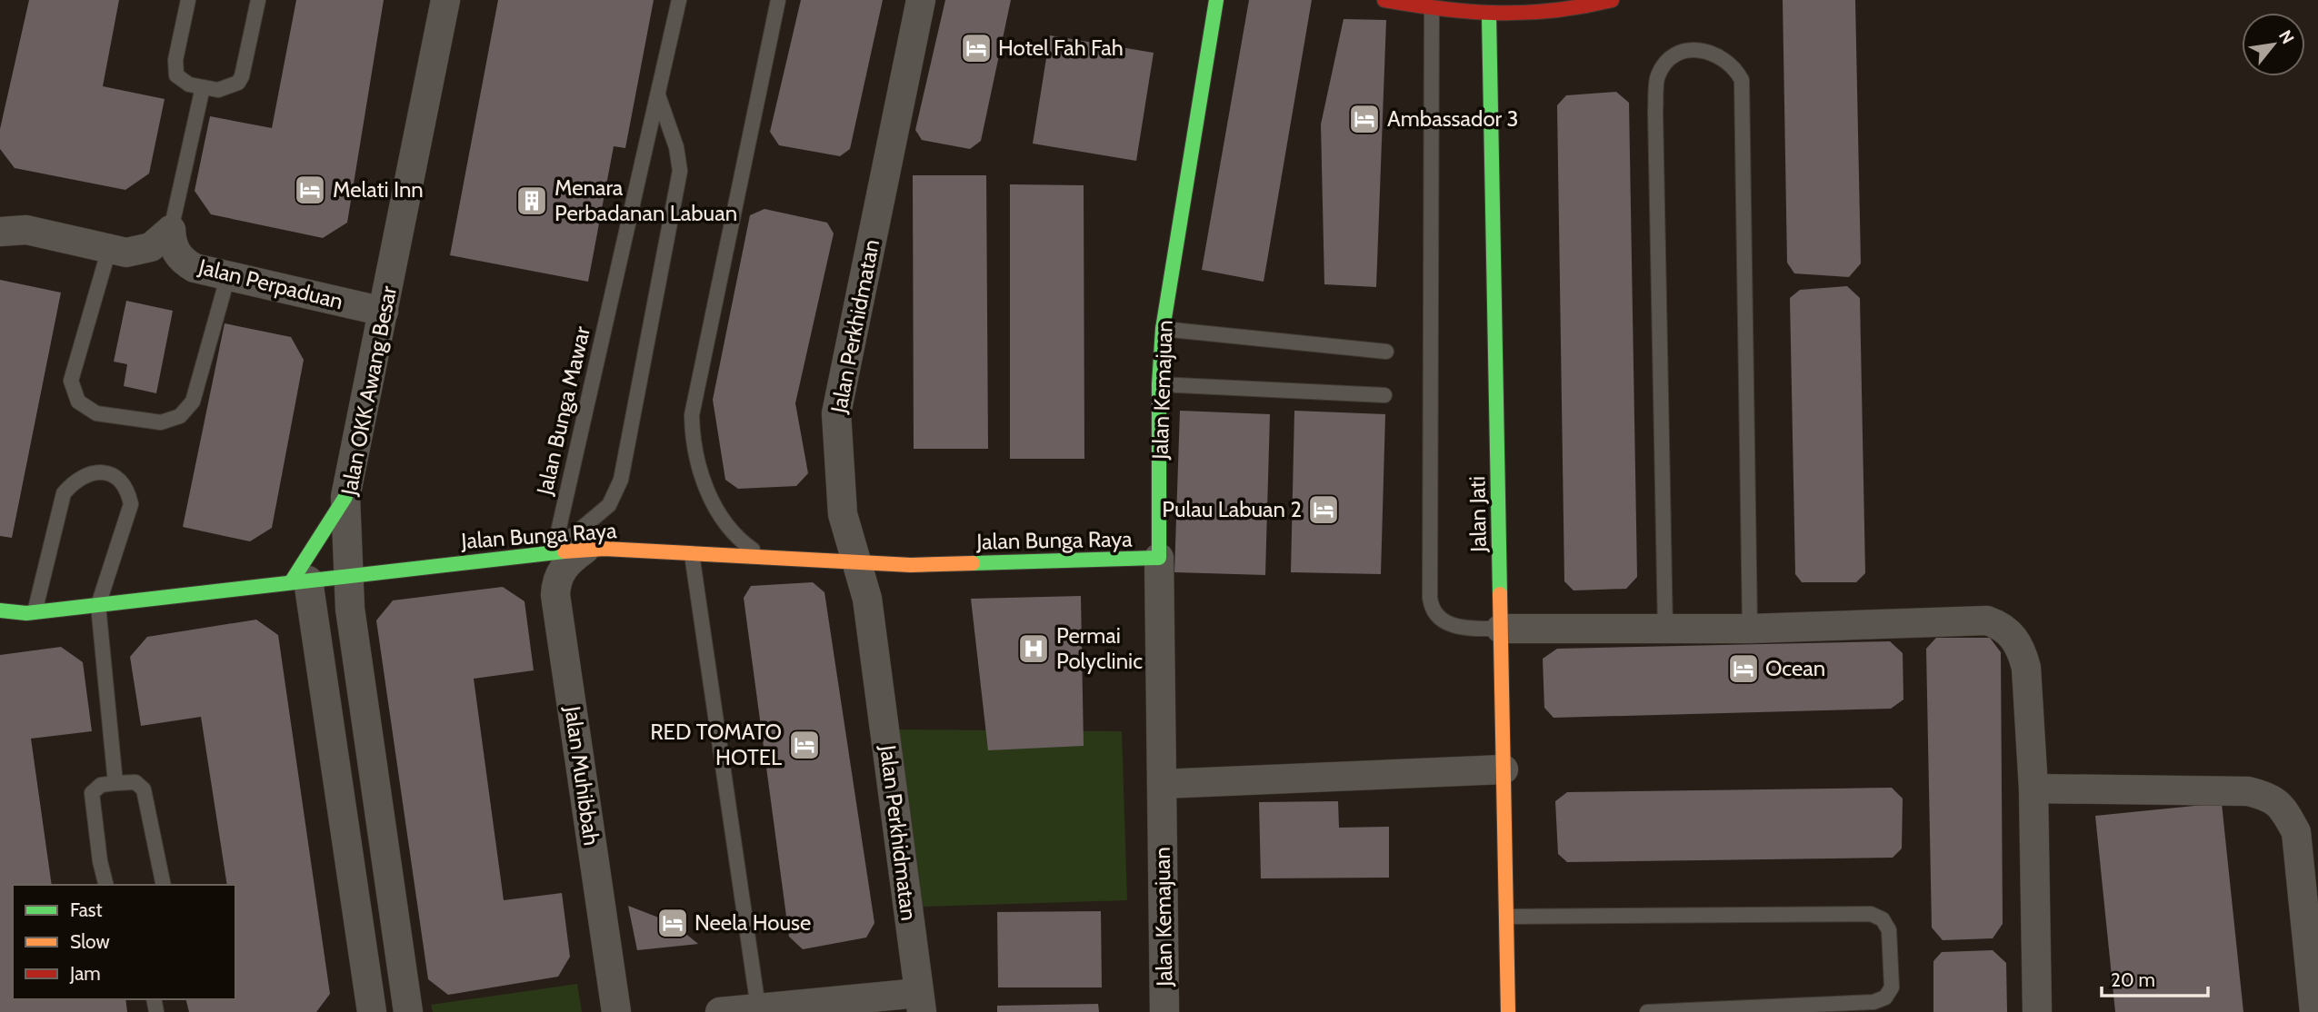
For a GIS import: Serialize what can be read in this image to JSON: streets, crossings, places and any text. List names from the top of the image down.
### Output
{
  "streets": {
    "main road": ["Jalan Kemajuan", "Jalan Jati", "Jalan Bunga Raya"],
    "street": [
      "Jalan Perpaduan",
      "Jalan Perkhidmatan",
      "Jalan OKK Awang Besar",
      "Jalan Muhibbah"
    ],
    "lane": ["Jalan Bunga Mawar"]
  },
  "crossings": [
    ["Jalan Perpaduan", "Jalan OKK Awang Besar"],
    ["Jalan Perkhidmatan", "Jalan Bunga Raya"],
    ["Jalan Kemajuan", "Jalan Bunga Raya"],
    ["Jalan OKK Awang Besar", "Jalan Bunga Raya"],
    ["Jalan Bunga Mawar", "Jalan Bunga Raya"],
    ["Jalan Bunga Raya", "Jalan Muhibbah"]
  ],
  "places": {
    "hotel": [
      "Hotel Fah Fah",
      "Ambassador 3",
      "Melati Inn",
      "Pulau Labuan 2",
      "Ocean",
      "RED TOMATO HOTEL",
      "Neela House"
    ],
    "building": ["Menara Perbadanan Labuan"],
    "hospital": ["Permai Polyclinic"]
  },
  "legend": ["Fast", "Slow", "Jam"],
  "scale_bar": "20 m",
  "north": "top right"
}
